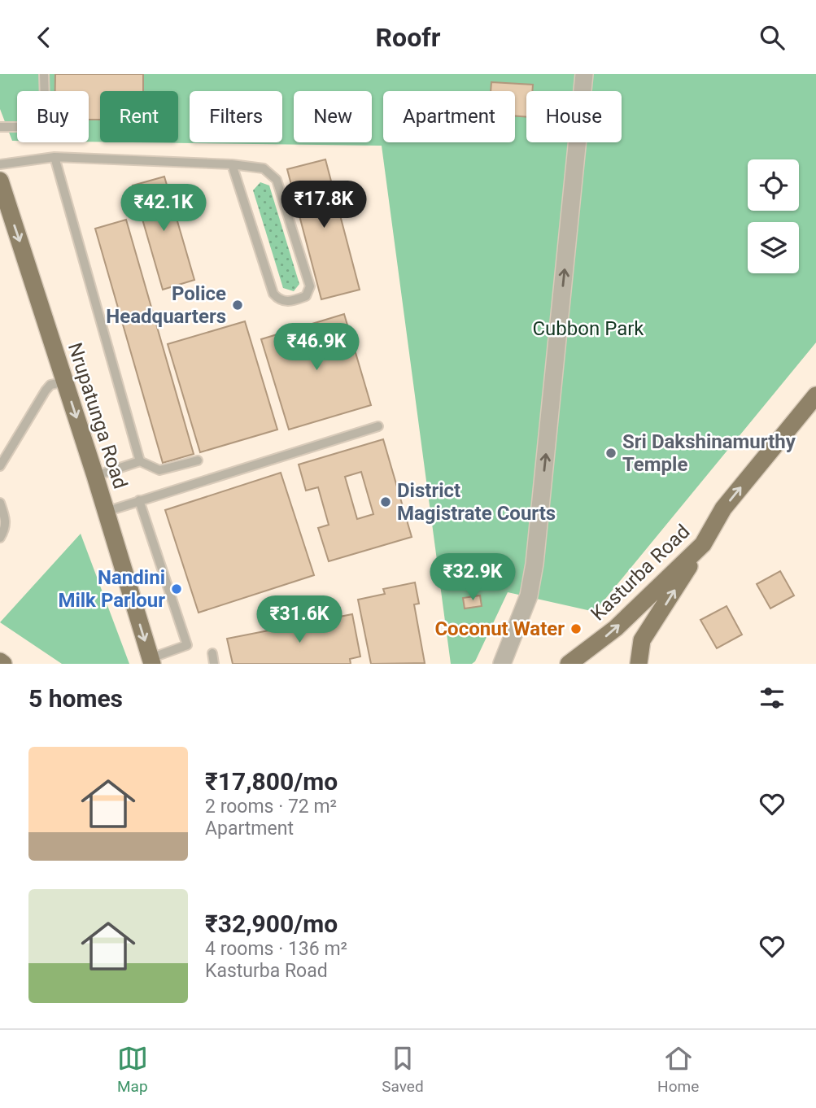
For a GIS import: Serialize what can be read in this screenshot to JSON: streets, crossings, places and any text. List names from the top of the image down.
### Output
{
  "streets": {
    "main road": ["Nrupatunga Road", "Kasturba Road"]
  },
  "one_way": ["Nrupatunga Road"],
  "parks": ["Cubbon Park"],
  "places": [
    "Police Headquarters",
    "Sri Dakshinamurthy Temple",
    "District Magistrate Courts",
    "Nandini Milk Parlour",
    "Coconut Water"
  ],
  "page": {
    "header": "Roofr",
    "chip": [
      "Buy",
      "Rent",
      "Filters",
      "New",
      "Apartment",
      "House"
    ],
    "price": [
      "₹17.8K",
      "₹42.1K",
      "₹46.9K",
      "₹32.9K",
      "₹31.6K"
    ],
    "heading": "5 homes",
    "list": [
      {
        "name": "₹17,800/mo",
        "note": "2 rooms · 72 m² · Apartment"
      },
      {
        "name": "₹32,900/mo",
        "note": "4 rooms · 136 m² · Kasturba Road"
      }
    ],
    "tabs": ["Map", "Saved", "Home"]
  }
}
